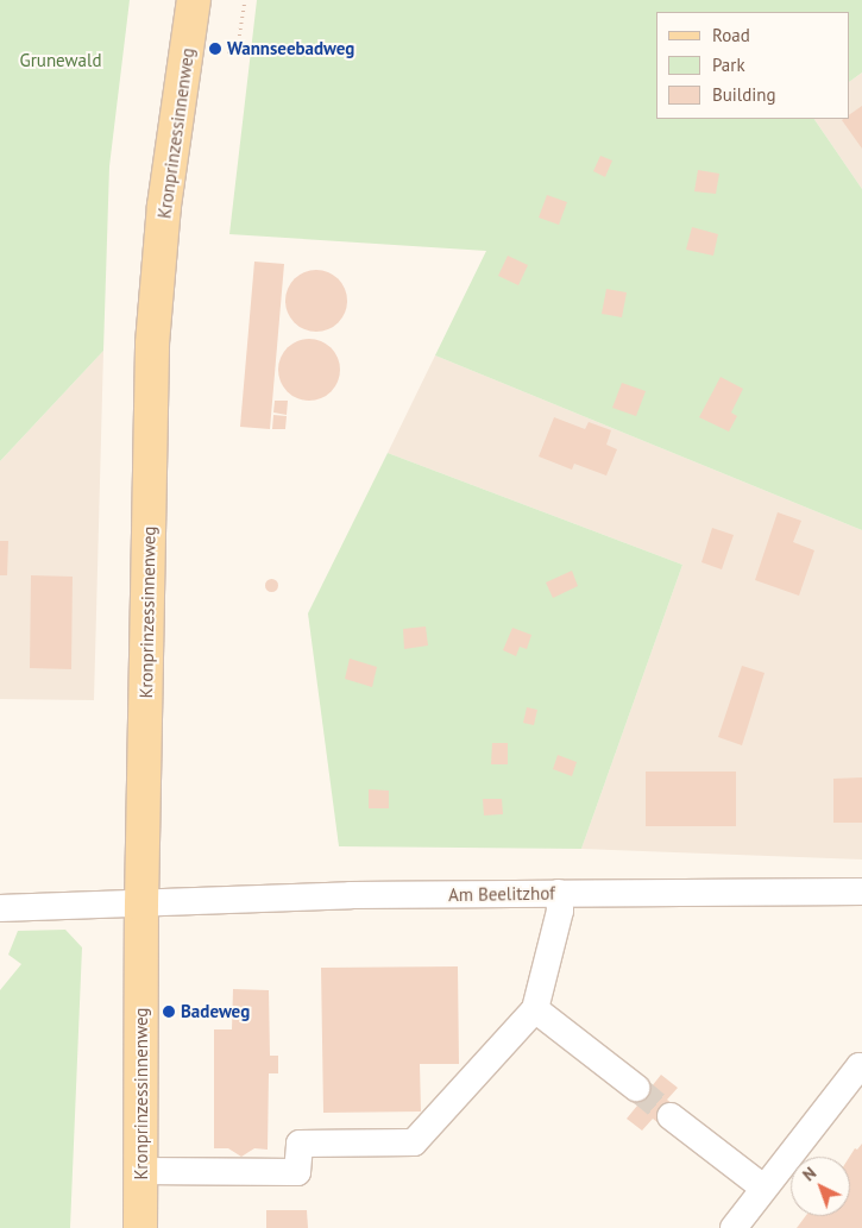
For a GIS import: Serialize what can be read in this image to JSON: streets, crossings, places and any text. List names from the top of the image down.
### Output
{
  "streets": {
    "main road": ["Kronprinzessinnenweg"],
    "street": ["Am Beelitzhof"]
  },
  "crossings": [
    ["Kronprinzessinnenweg", "Am Beelitzhof"]
  ],
  "parks": ["Grunewald"],
  "places": ["Wannseebadweg", "Badeweg"],
  "legend": ["Road", "Park", "Building"],
  "north": "top left"
}
